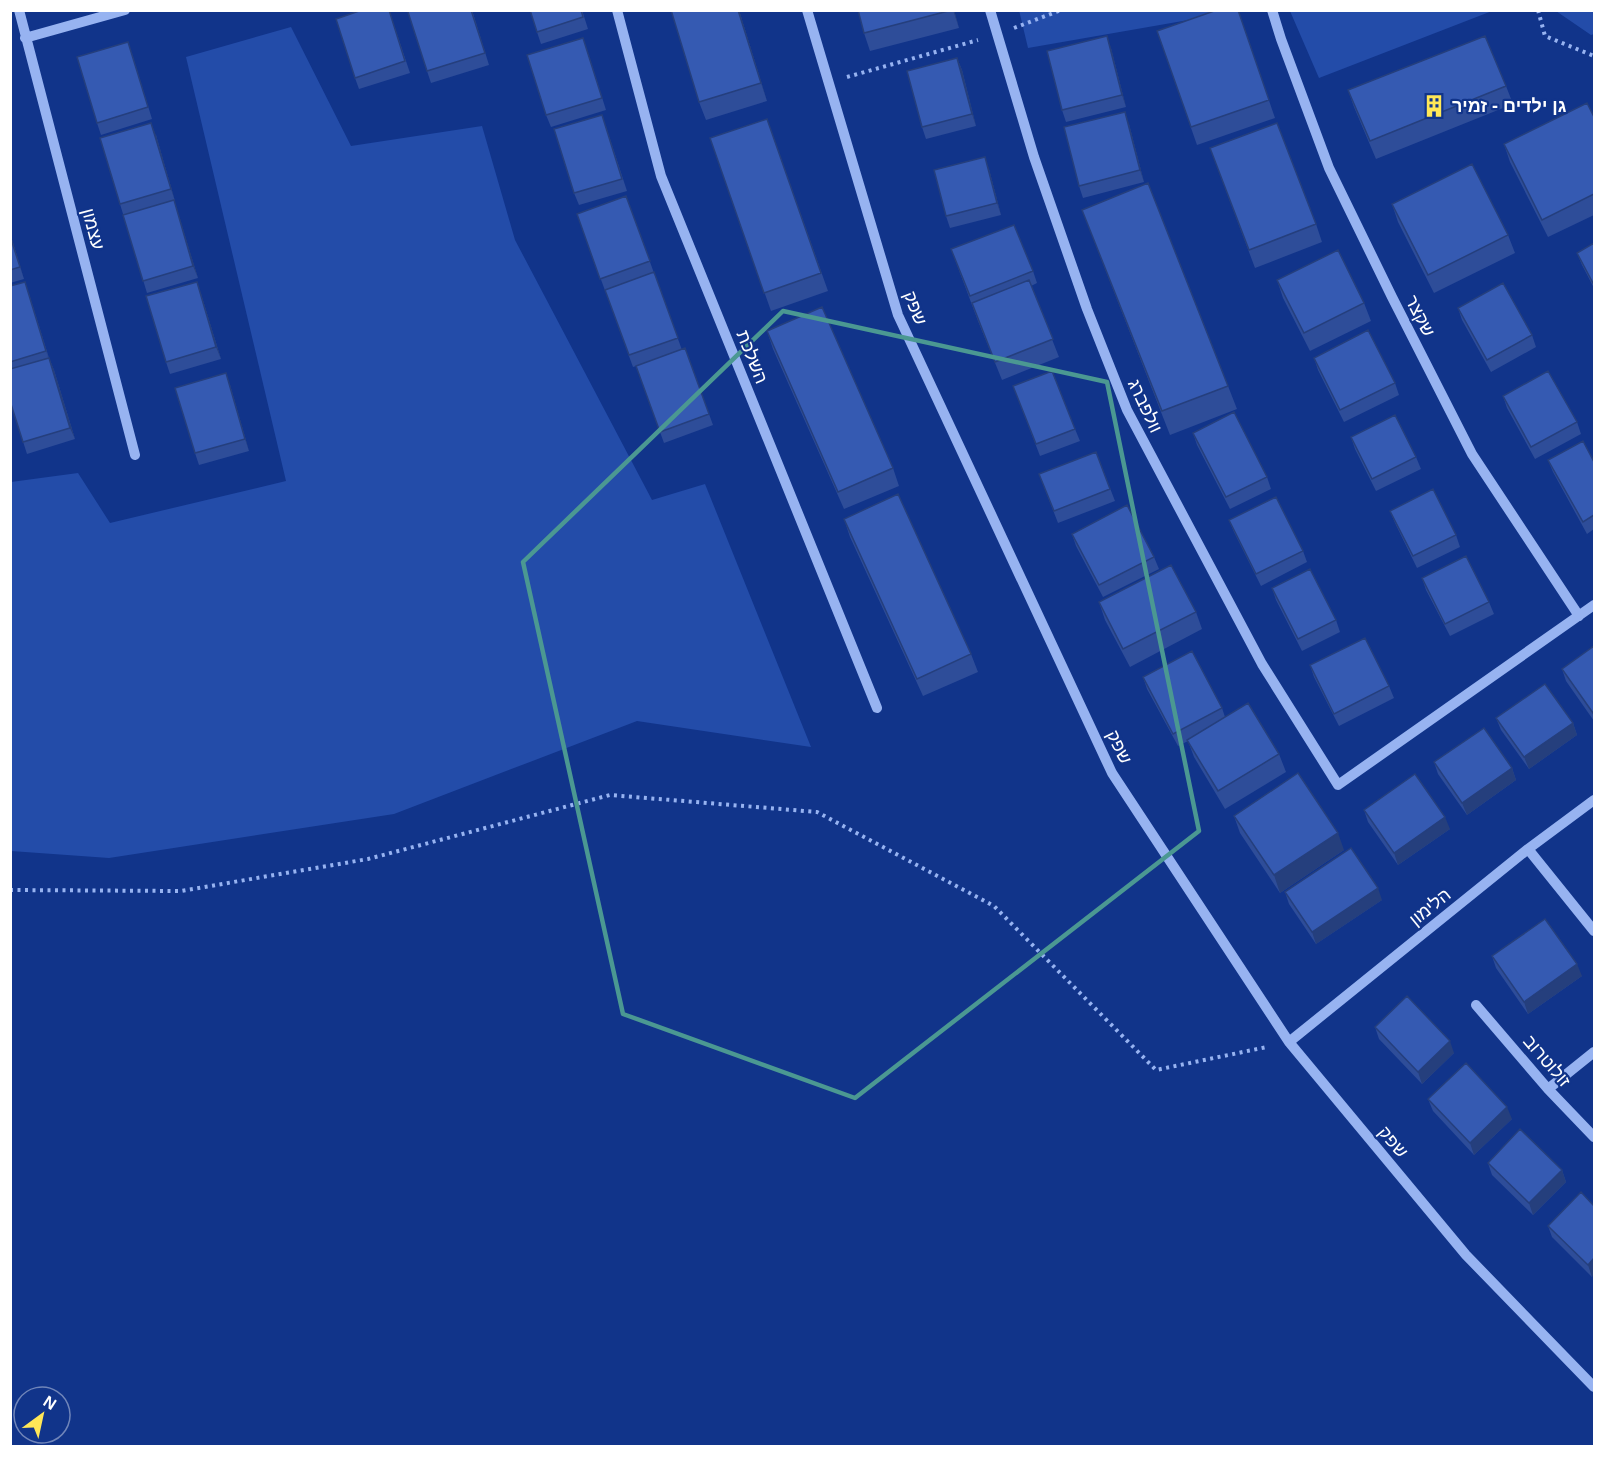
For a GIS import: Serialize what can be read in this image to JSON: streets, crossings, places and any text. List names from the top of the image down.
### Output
{
  "streets": {
    "street": [
      "עצמון",
      "שפק",
      "שקצר",
      "השלכת",
      "וולפברג",
      "הלימון",
      "זולוטרוב"
    ]
  },
  "crossings": [
    ["שפק", "הלימון"],
    ["שקצר", "וולפברג"]
  ],
  "places": {
    "building": ["גן ילדים - זמיר"]
  },
  "north": "top right"
}
